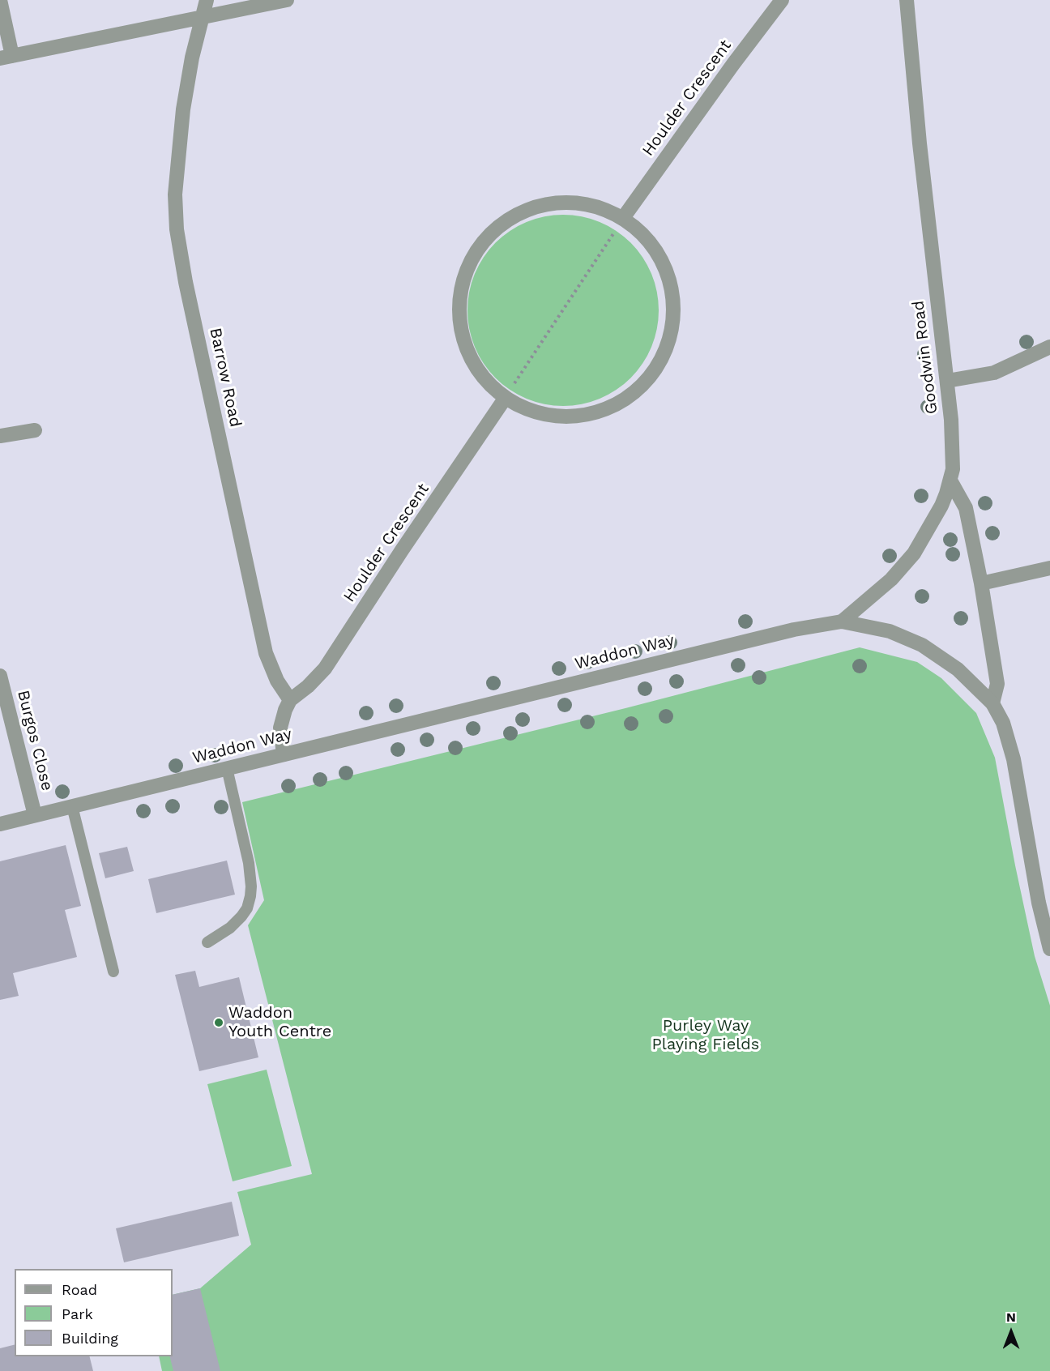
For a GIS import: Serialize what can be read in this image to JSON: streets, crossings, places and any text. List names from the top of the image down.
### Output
{
  "streets": {
    "street": [
      "Houlder Crescent",
      "Goodwin Road",
      "Barrow Road",
      "Waddon Way",
      "Burgos Close"
    ]
  },
  "crossings": [
    ["Houlder Crescent", "Barrow Road"],
    ["Goodwin Road", "Waddon Way"],
    ["Waddon Way", "Burgos Close"]
  ],
  "parks": ["Purley Way Playing Fields"],
  "places": ["Waddon Youth Centre"],
  "legend": ["Road", "Park", "Building"],
  "north": "top"
}
